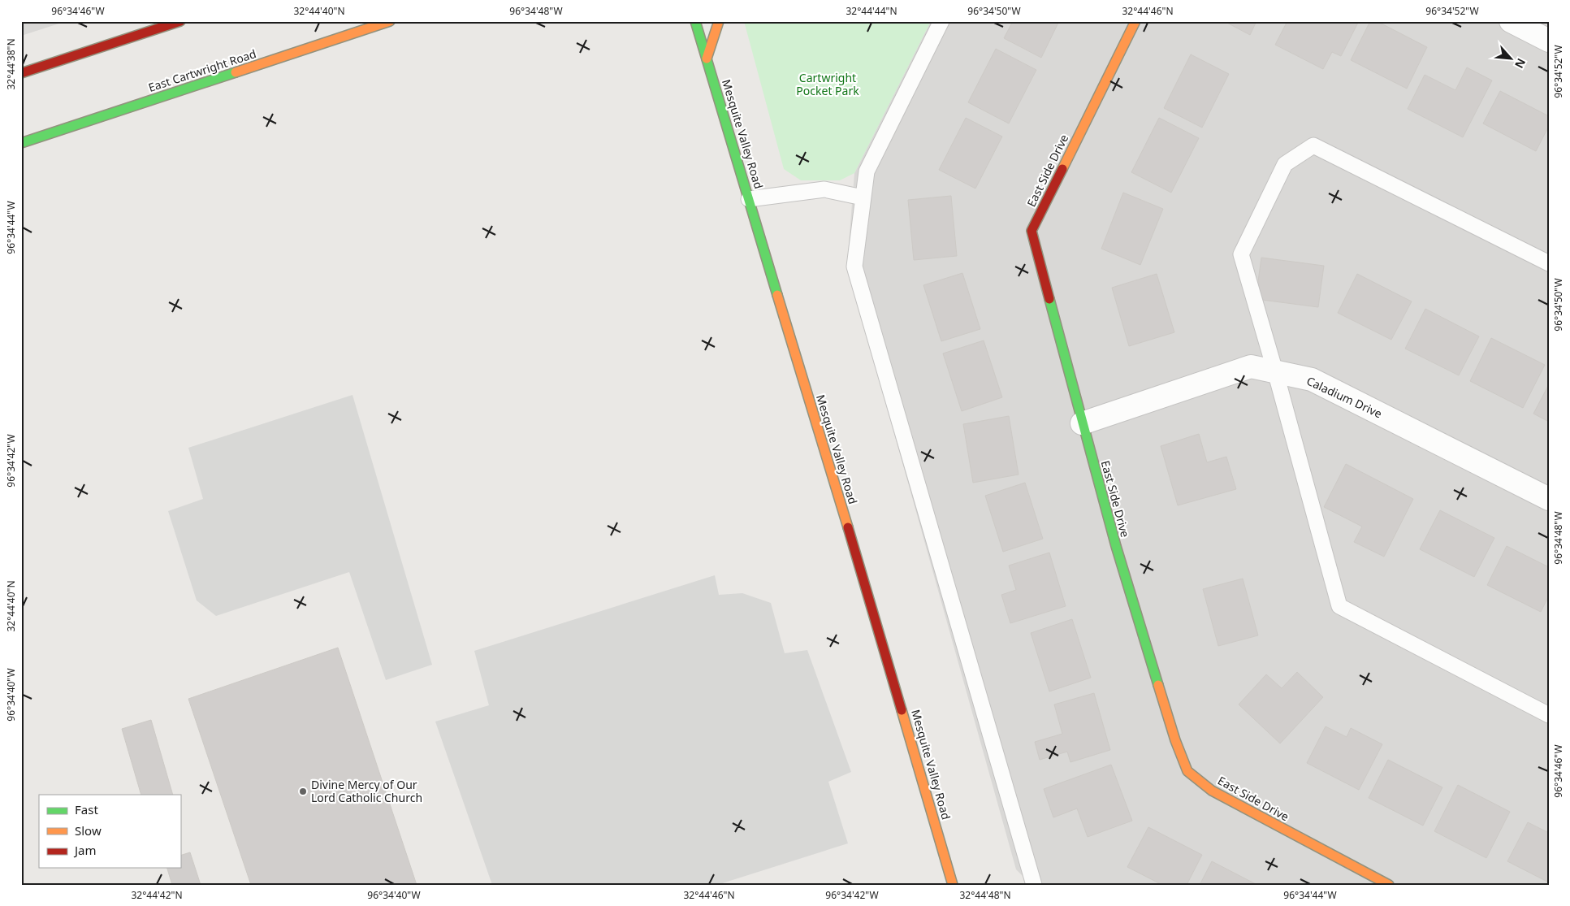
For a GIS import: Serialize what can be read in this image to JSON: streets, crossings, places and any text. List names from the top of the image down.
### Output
{
  "streets": {
    "street": [
      "East Cartwright Road",
      "Mesquite Valley Road",
      "East Side Drive",
      "Caladium Drive"
    ]
  },
  "crossings": [
    ["East Side Drive", "Caladium Drive"]
  ],
  "parks": ["Cartwright Pocket Park"],
  "places": ["Divine Mercy of Our Lord Catholic Church"],
  "legend": ["Fast", "Slow", "Jam"],
  "north": "bottom right",
  "coordinates": [
    "96°34'46\"W",
    "32°44'40\"N",
    "96°34'48\"W",
    "32°44'44\"N",
    "96°34'50\"W",
    "32°44'46\"N",
    "96°34'52\"W",
    "32°44'38\"N",
    "96°34'44\"W",
    "96°34'42\"W",
    "96°34'40\"W",
    "32°44'42\"N",
    "32°44'48\"N"
  ]
}
